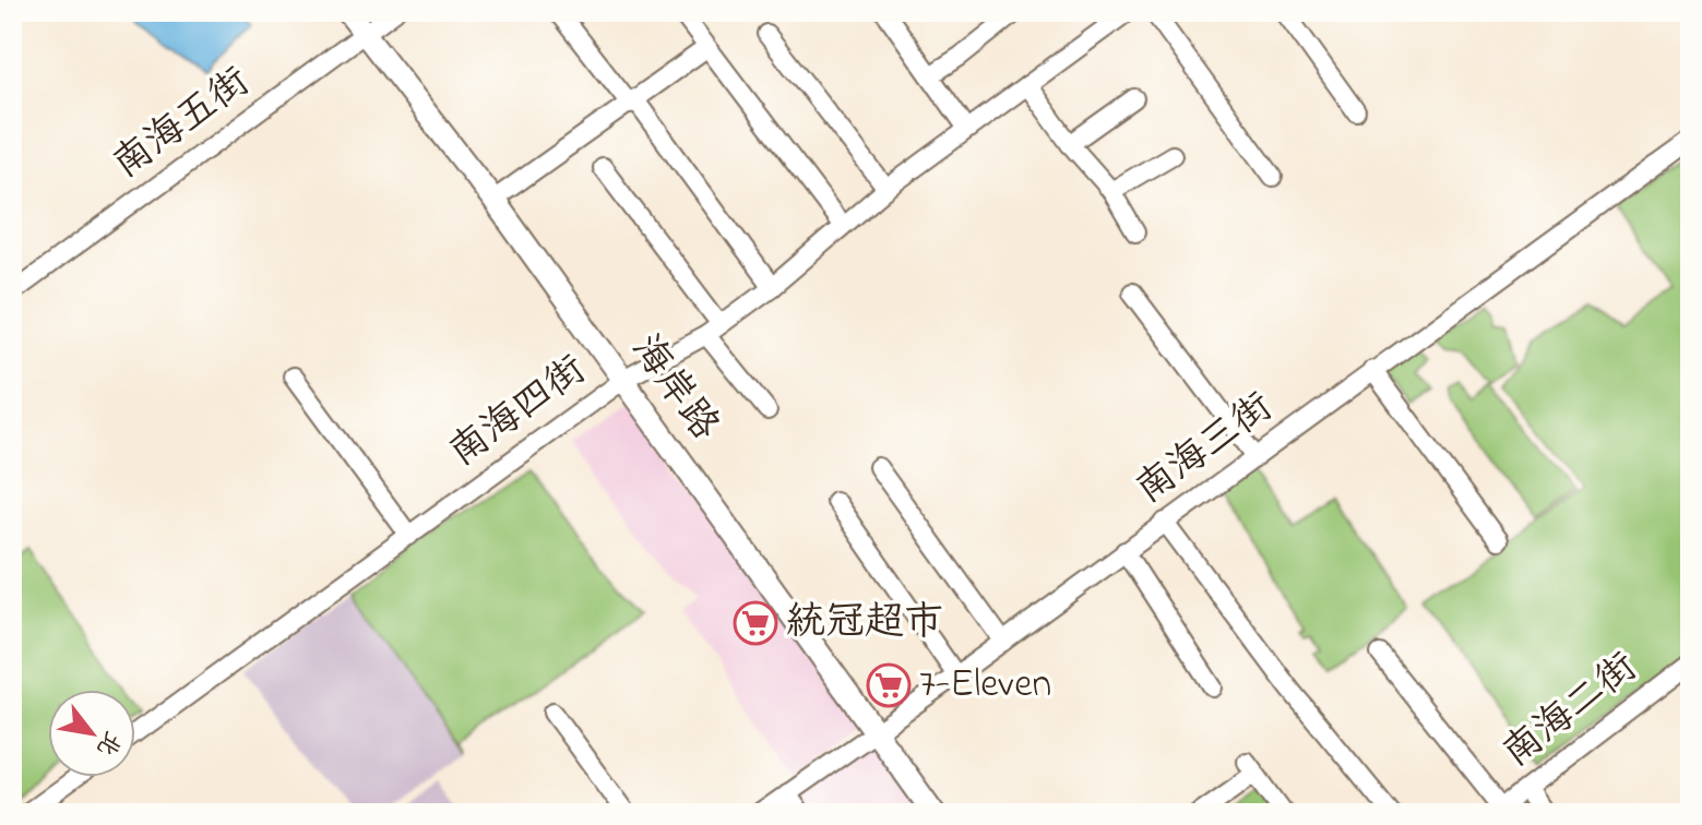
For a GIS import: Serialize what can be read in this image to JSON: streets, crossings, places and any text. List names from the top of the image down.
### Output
{
  "streets": {
    "main road": ["海岸路"],
    "street": [
      "南海五街",
      "南海四街",
      "南海三街",
      "南海二街"
    ]
  },
  "crossings": [
    ["南海五街", "海岸路"],
    ["海岸路", "南海四街"],
    ["海岸路", "南海三街"]
  ],
  "places": {
    "supermarket": ["統冠超市", "7-Eleven"]
  },
  "north": "bottom right"
}
